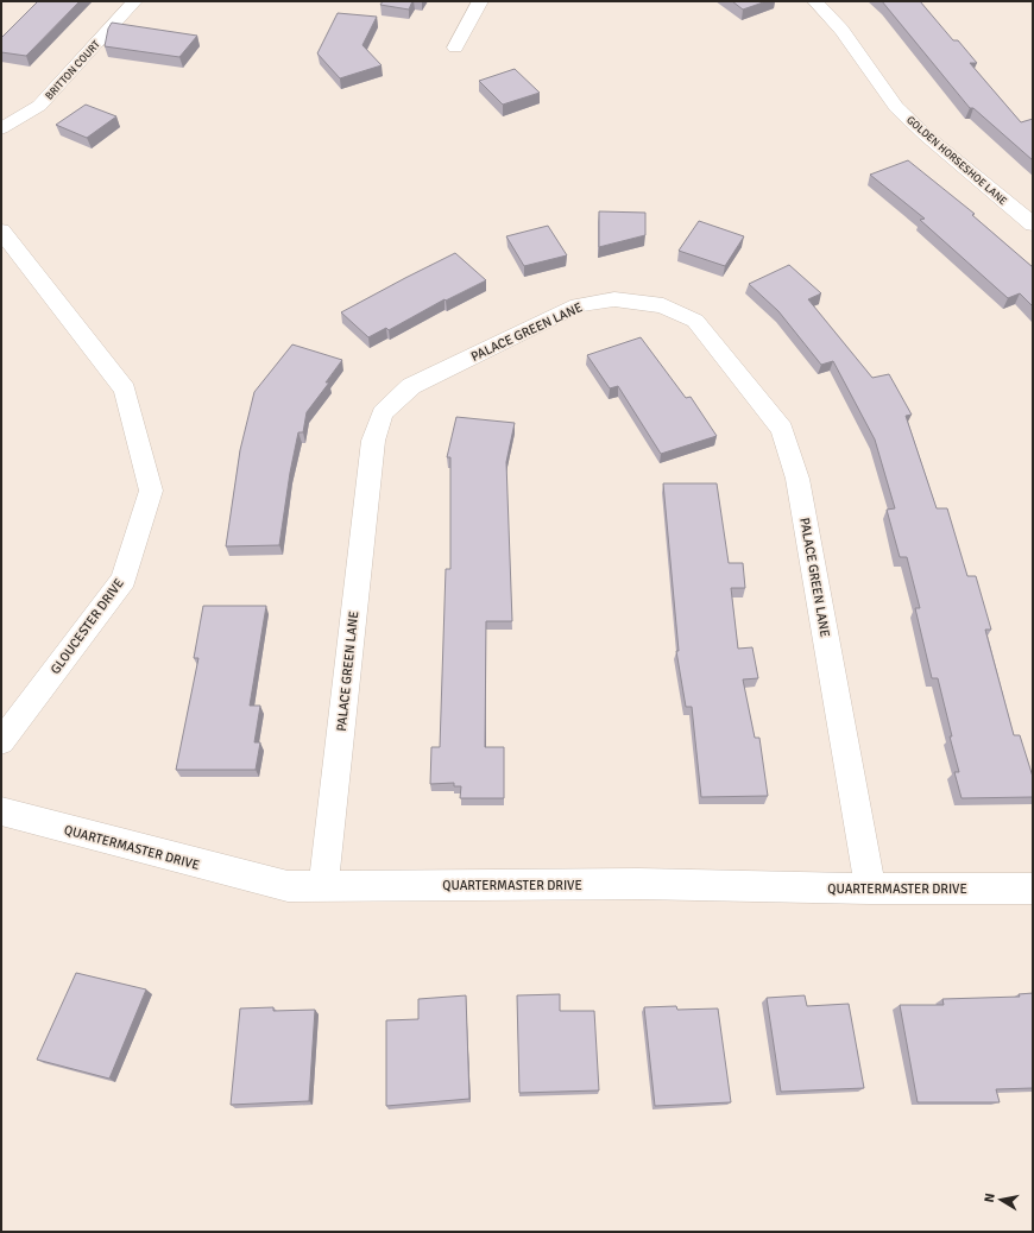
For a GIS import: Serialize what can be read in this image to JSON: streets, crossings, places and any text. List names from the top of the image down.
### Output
{
  "streets": {
    "street": [
      "BRITTON COURT",
      "GOLDEN HORSESHOE LANE",
      "PALACE GREEN LANE",
      "GLOUCESTER DRIVE",
      "QUARTERMASTER DRIVE"
    ]
  },
  "crossings": [
    ["PALACE GREEN LANE", "QUARTERMASTER DRIVE"]
  ],
  "north": "left"
}
